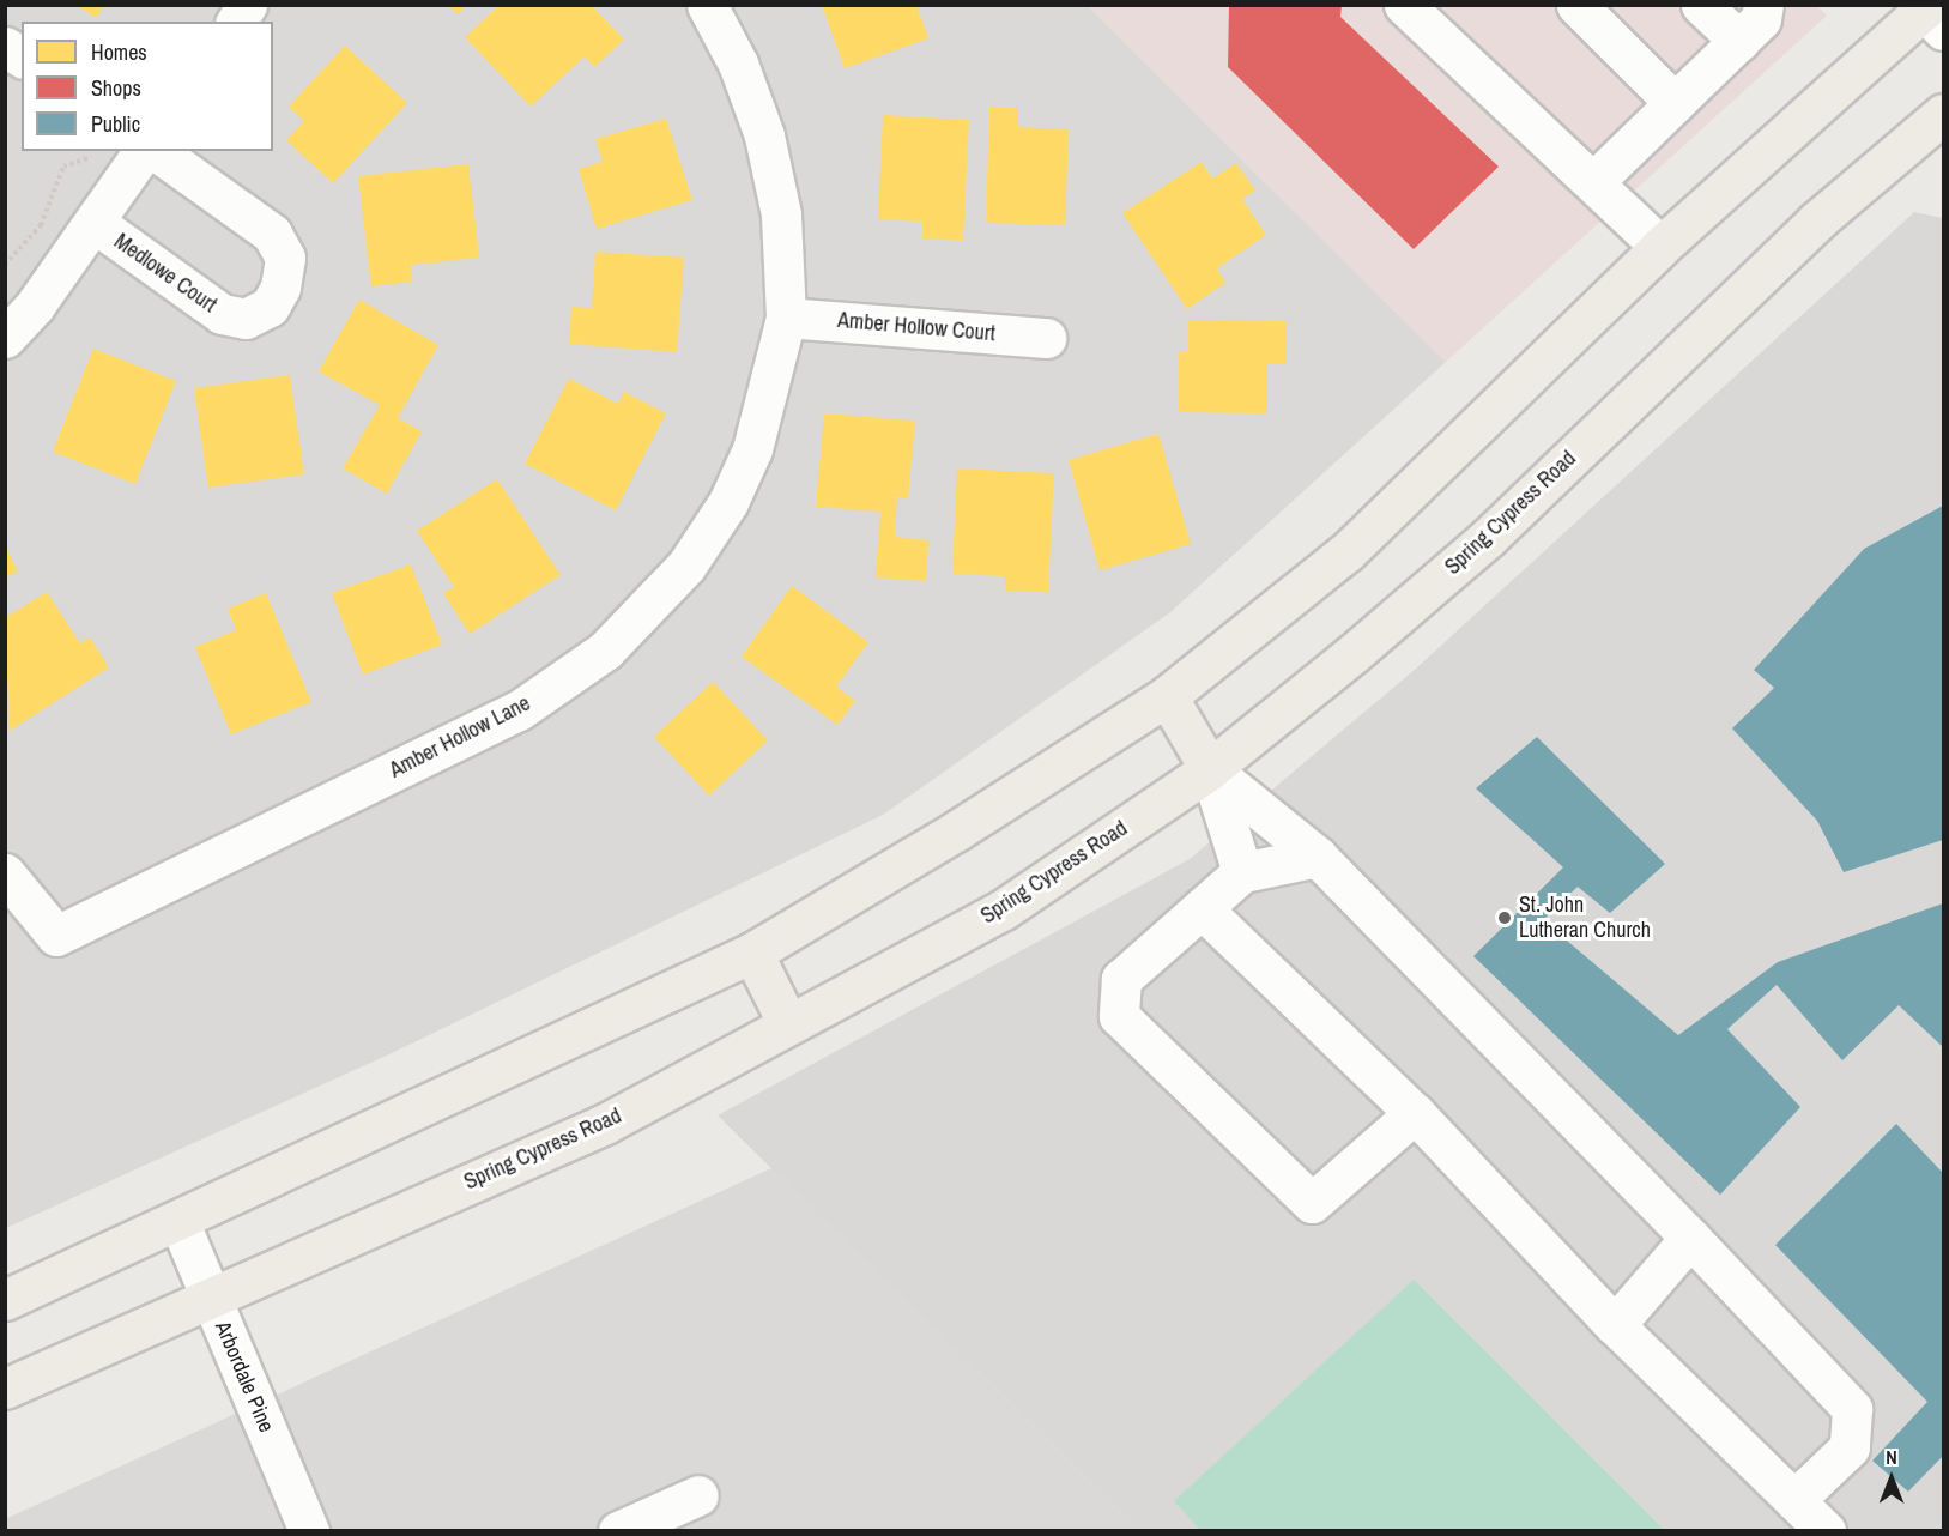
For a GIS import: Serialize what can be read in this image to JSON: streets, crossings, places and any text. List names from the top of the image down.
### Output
{
  "streets": {
    "main road": ["Spring Cypress Road"],
    "street": [
      "Medlowe Court",
      "Amber Hollow Court",
      "Amber Hollow Lane",
      "Arbordale Pine"
    ]
  },
  "crossings": [
    ["Amber Hollow Court", "Amber Hollow Lane"],
    ["Spring Cypress Road", "Arbordale Pine"]
  ],
  "places": ["St. John Lutheran Church"],
  "legend": ["Homes", "Shops", "Public"],
  "north": "top"
}
